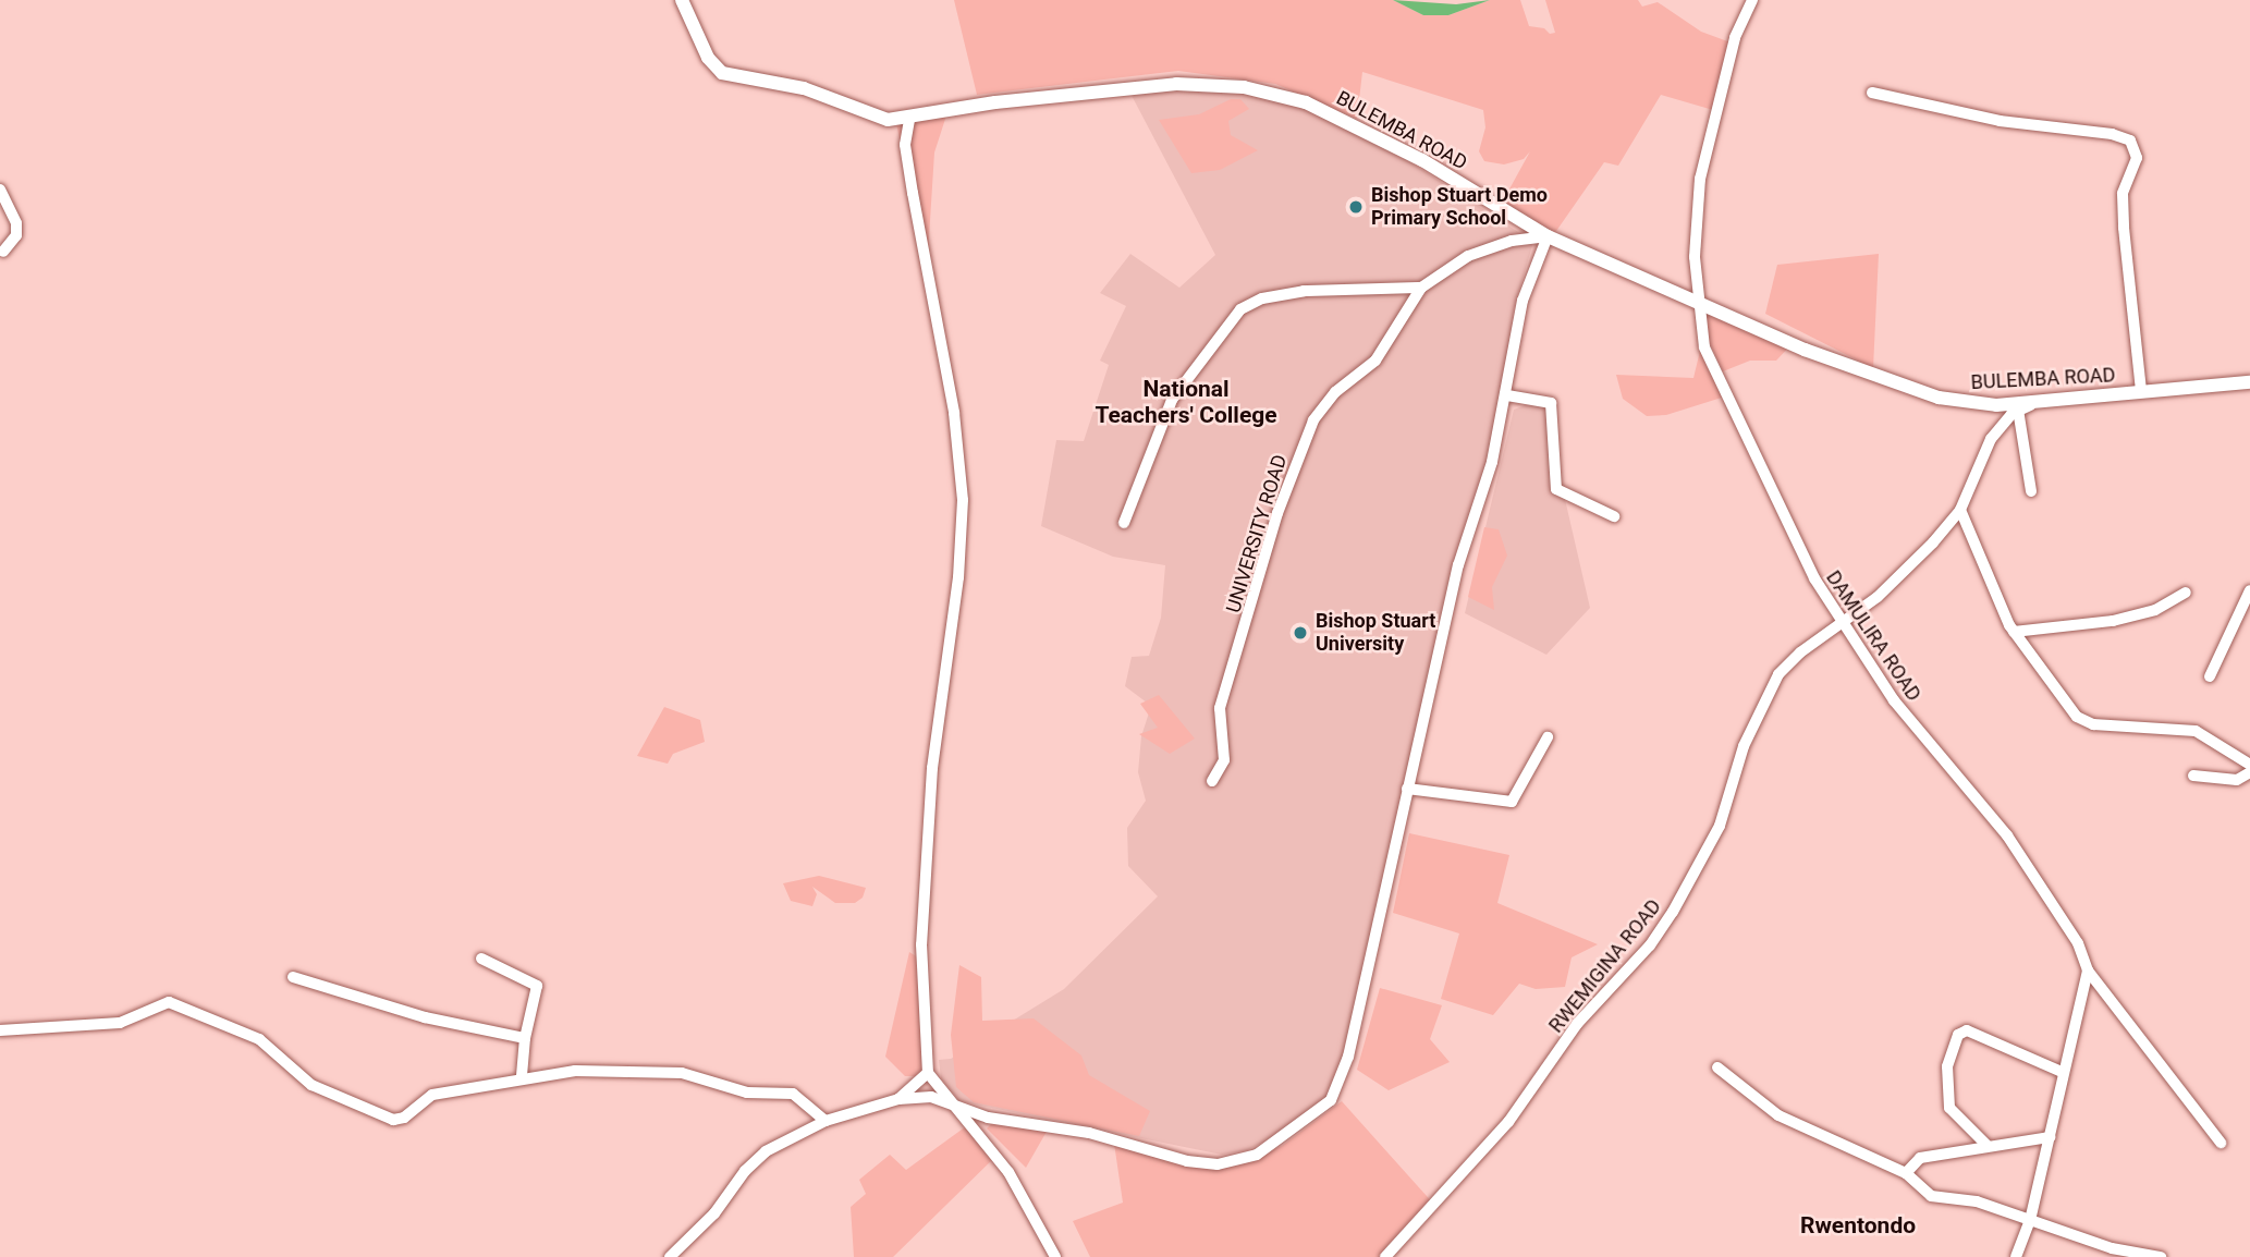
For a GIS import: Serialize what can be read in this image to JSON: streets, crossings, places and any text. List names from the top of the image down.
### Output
{
  "streets": {
    "main road": ["BULEMBA ROAD"],
    "street": ["UNIVERSITY ROAD", "DAMULIRA ROAD", "RWEMIGINA ROAD"]
  },
  "crossings": [
    ["BULEMBA ROAD", "UNIVERSITY ROAD"],
    ["BULEMBA ROAD", "DAMULIRA ROAD"],
    ["BULEMBA ROAD", "RWEMIGINA ROAD"],
    ["DAMULIRA ROAD", "RWEMIGINA ROAD"]
  ],
  "districts": ["National Teachers' College", "Rwentondo"],
  "places": ["Bishop Stuart Demo Primary School", "Bishop Stuart University"]
}
